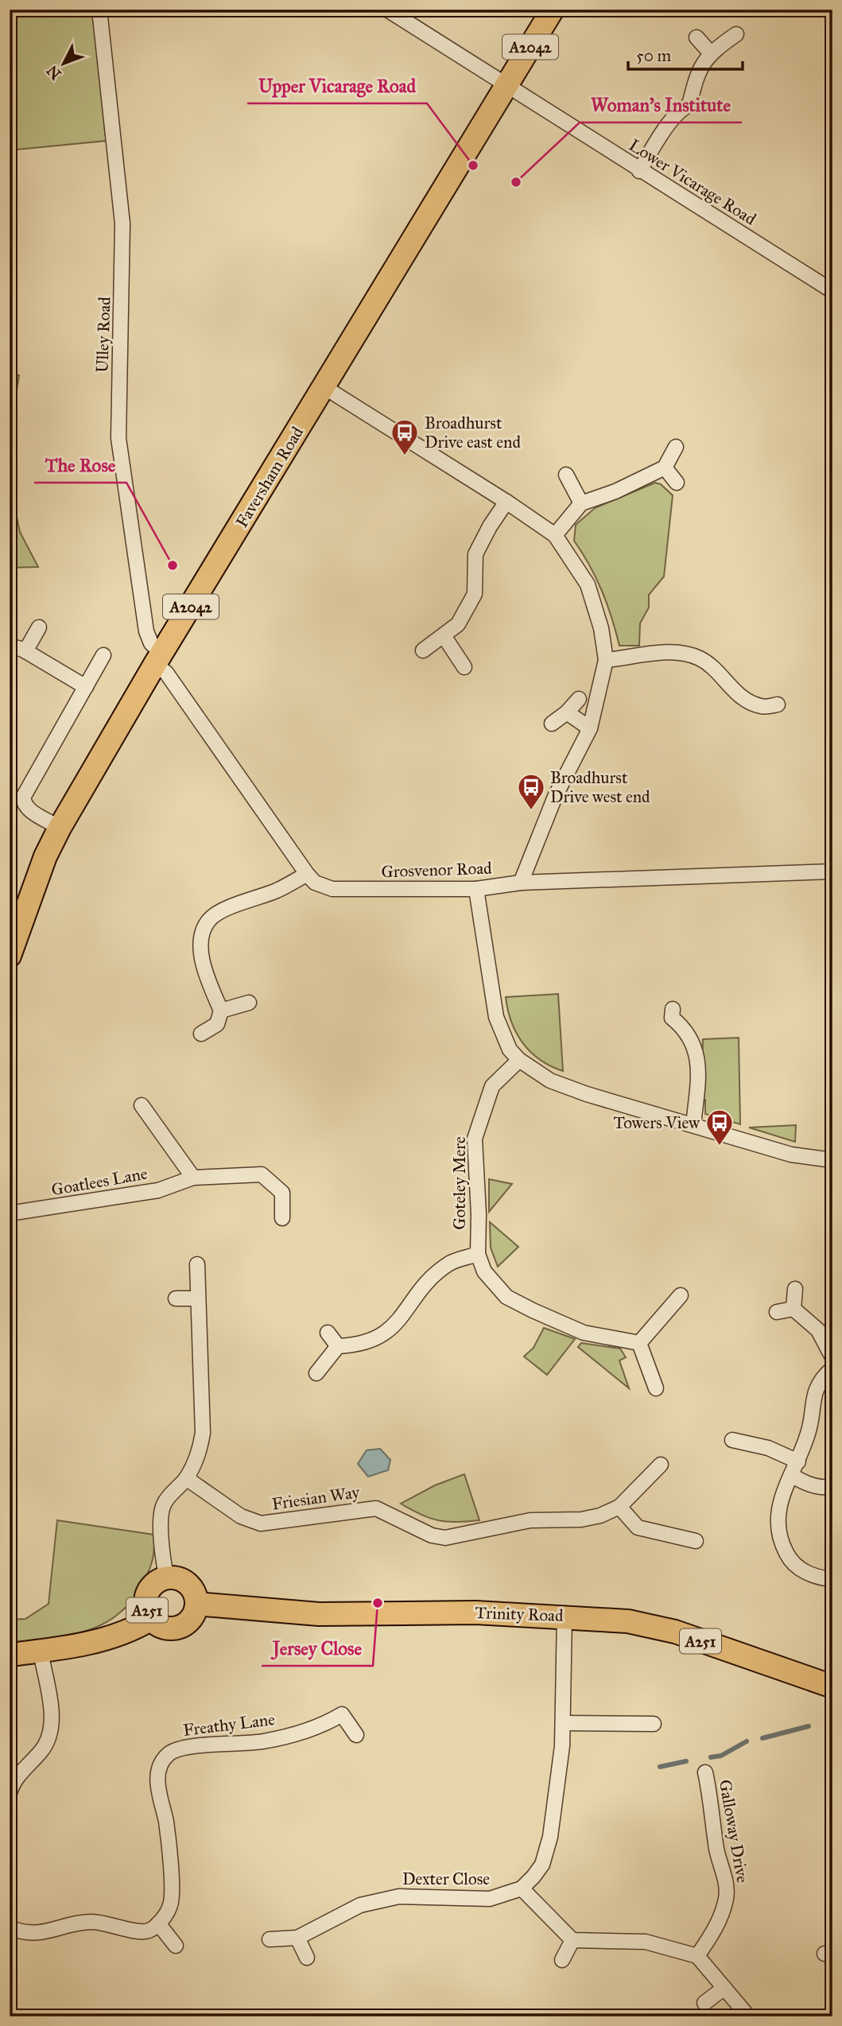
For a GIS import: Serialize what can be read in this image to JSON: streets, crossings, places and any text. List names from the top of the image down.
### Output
{
  "streets": {
    "main road": [
      "A2042",
      "Faversham Road",
      "A251",
      "Trinity Road"
    ],
    "street": [
      "Lower Vicarage Road",
      "Ulley Road",
      "Grosvenor Road",
      "Goatlees Lane",
      "Goteley Mere",
      "Friesian Way",
      "Freathy Lane",
      "Galloway Drive",
      "Dexter Close"
    ]
  },
  "crossings": [
    ["Lower Vicarage Road", "Faversham Road"],
    ["Ulley Road", "Faversham Road"],
    ["Ulley Road", "Grosvenor Road"],
    ["Faversham Road", "Grosvenor Road"],
    ["A251", "Trinity Road"]
  ],
  "places": {
    "other": [
      "Upper Vicarage Road",
      "Woman's Institute",
      "The Rose",
      "Jersey Close"
    ],
    "bus stop": ["Broadhurst Drive east end", "Broadhurst Drive west end", "Towers View"]
  },
  "scale_bar": "50 m",
  "north": "bottom left"
}
